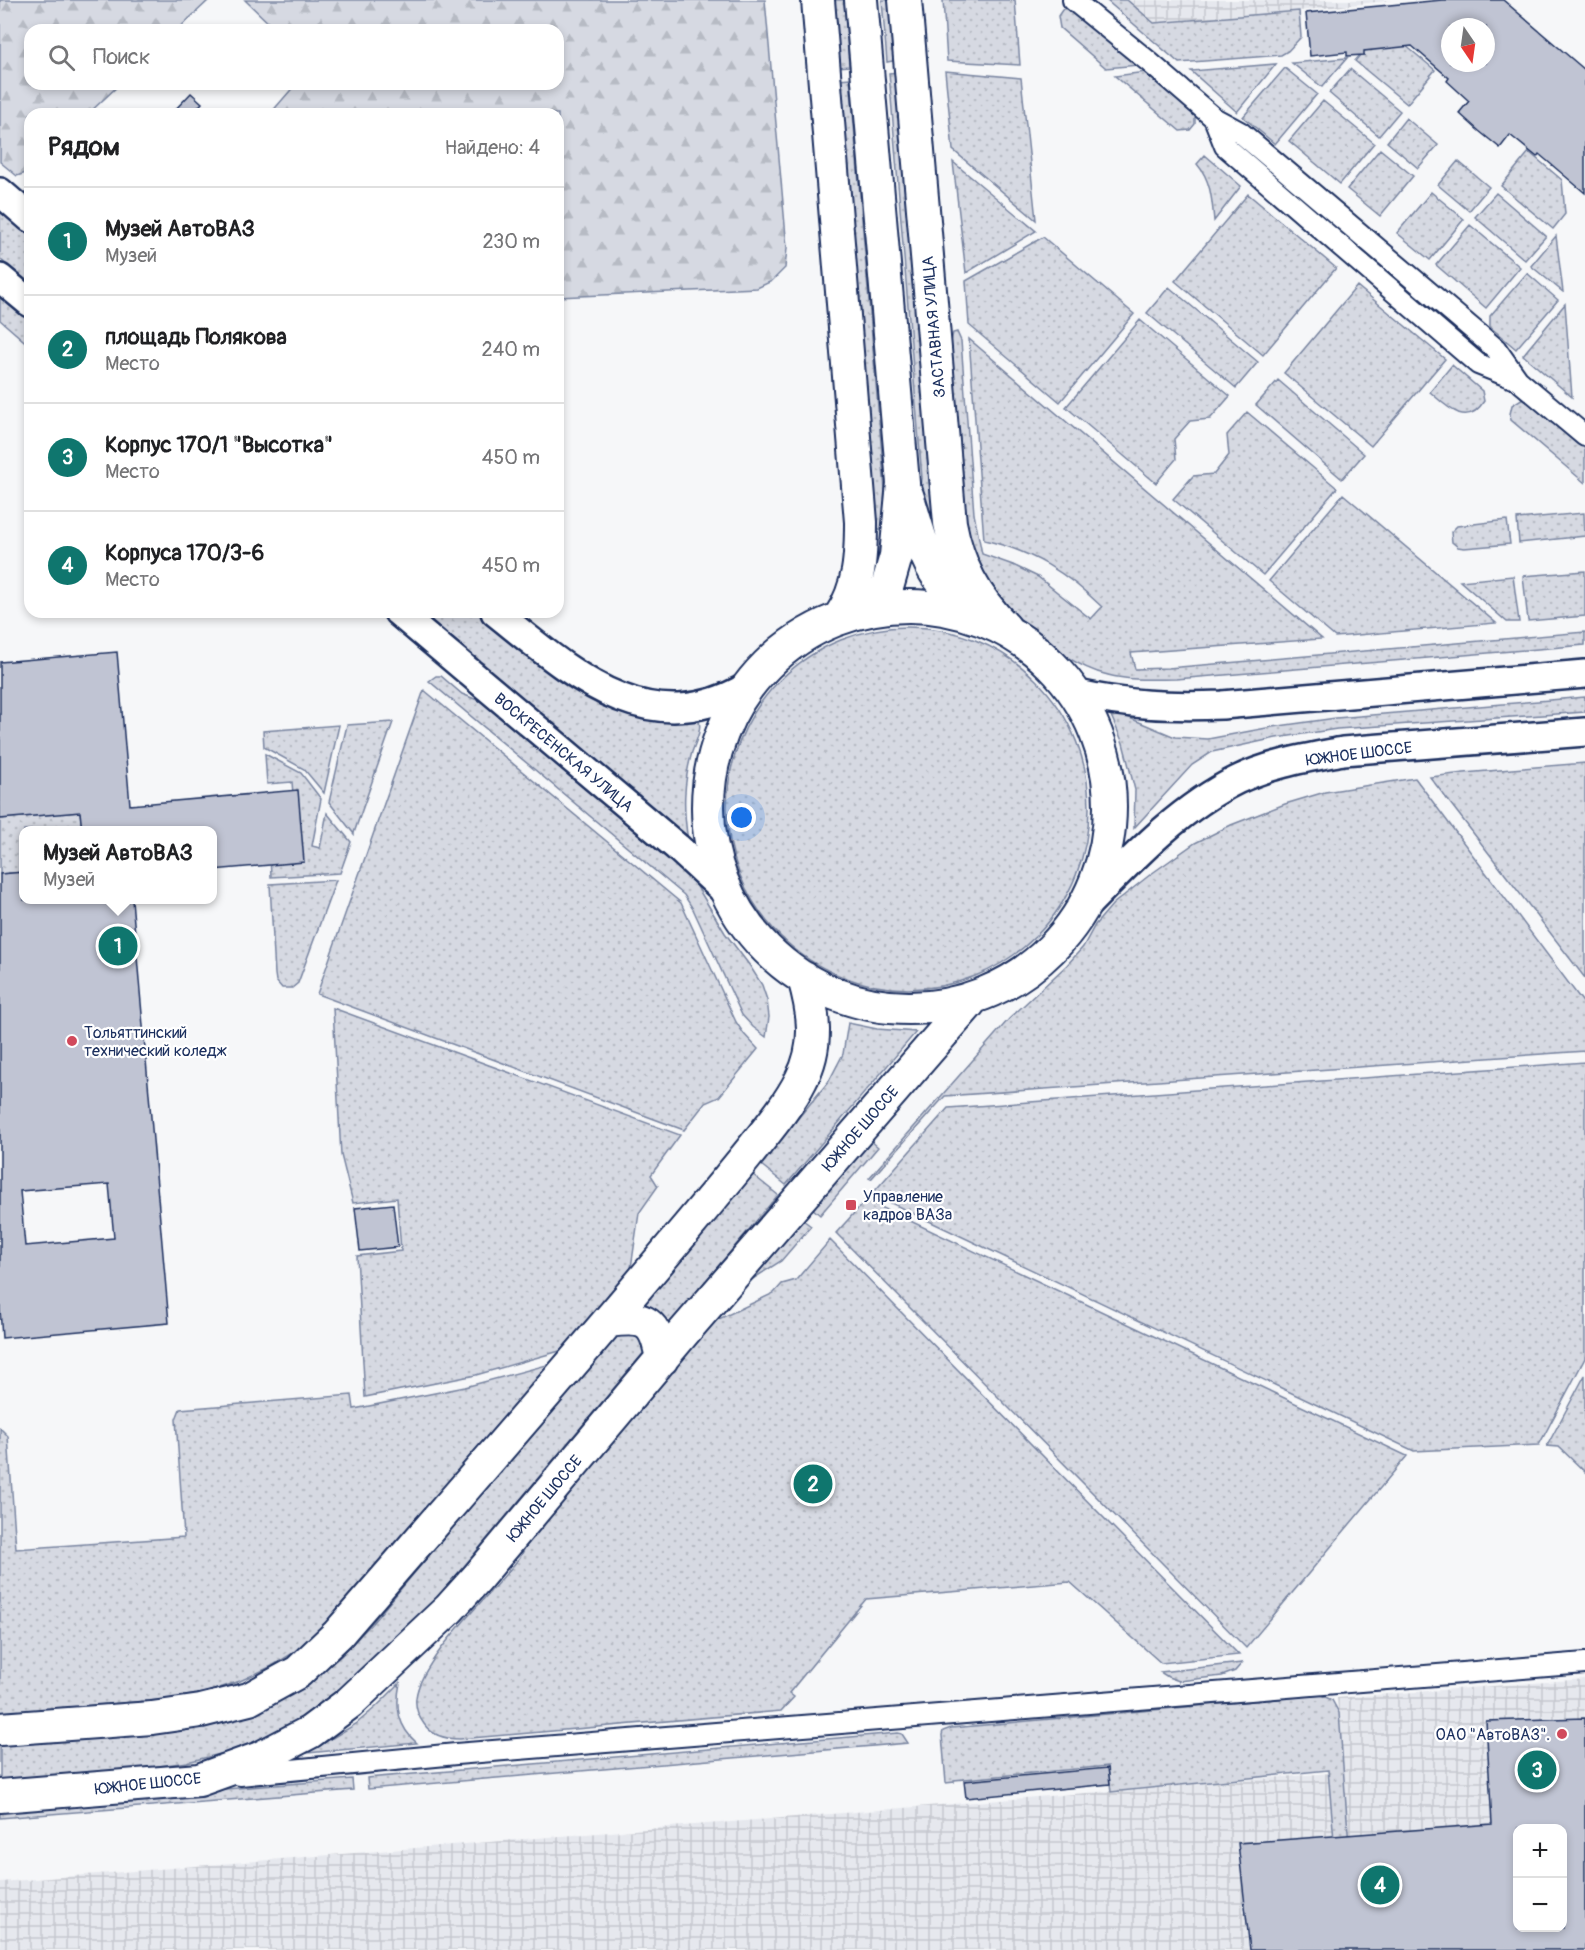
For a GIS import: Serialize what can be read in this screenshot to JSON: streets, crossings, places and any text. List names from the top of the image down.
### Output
{
  "streets": {
    "main road": ["ЗАСТАВНАЯ УЛИЦА", "ВОСКРЕСЕНСКАЯ УЛИЦА", "ЮЖНОЕ ШОССЕ"]
  },
  "places": {
    "other": ["Тольяттинский технический коледж", "ОАО \"АвтоВАЗ\"."],
    "transit": ["Управление кадров ВАЗа"]
  },
  "north": "bottom",
  "page": {
    "search": "Поиск",
    "heading": ["Рядом", "Найдено: 4"],
    "list": [
      {
        "mark": "1",
        "name": "Музей АвтоВАЗ",
        "note": "Музей",
        "value": "230 m"
      },
      {
        "mark": "2",
        "name": "площадь Полякова",
        "note": "Место",
        "value": "240 m"
      },
      {
        "mark": "3",
        "name": "Корпус 170/1 \"Высотка\"",
        "note": "Место",
        "value": "450 m"
      },
      {
        "mark": "4",
        "name": "Корпуса 170/3-6",
        "note": "Место",
        "value": "450 m"
      }
    ],
    "popup": ["Музей АвтоВАЗ", "Музей"],
    "pins": [
      "1",
      "2",
      "3",
      "4"
    ],
    "map_buttons": ["+", "−"]
  }
}
